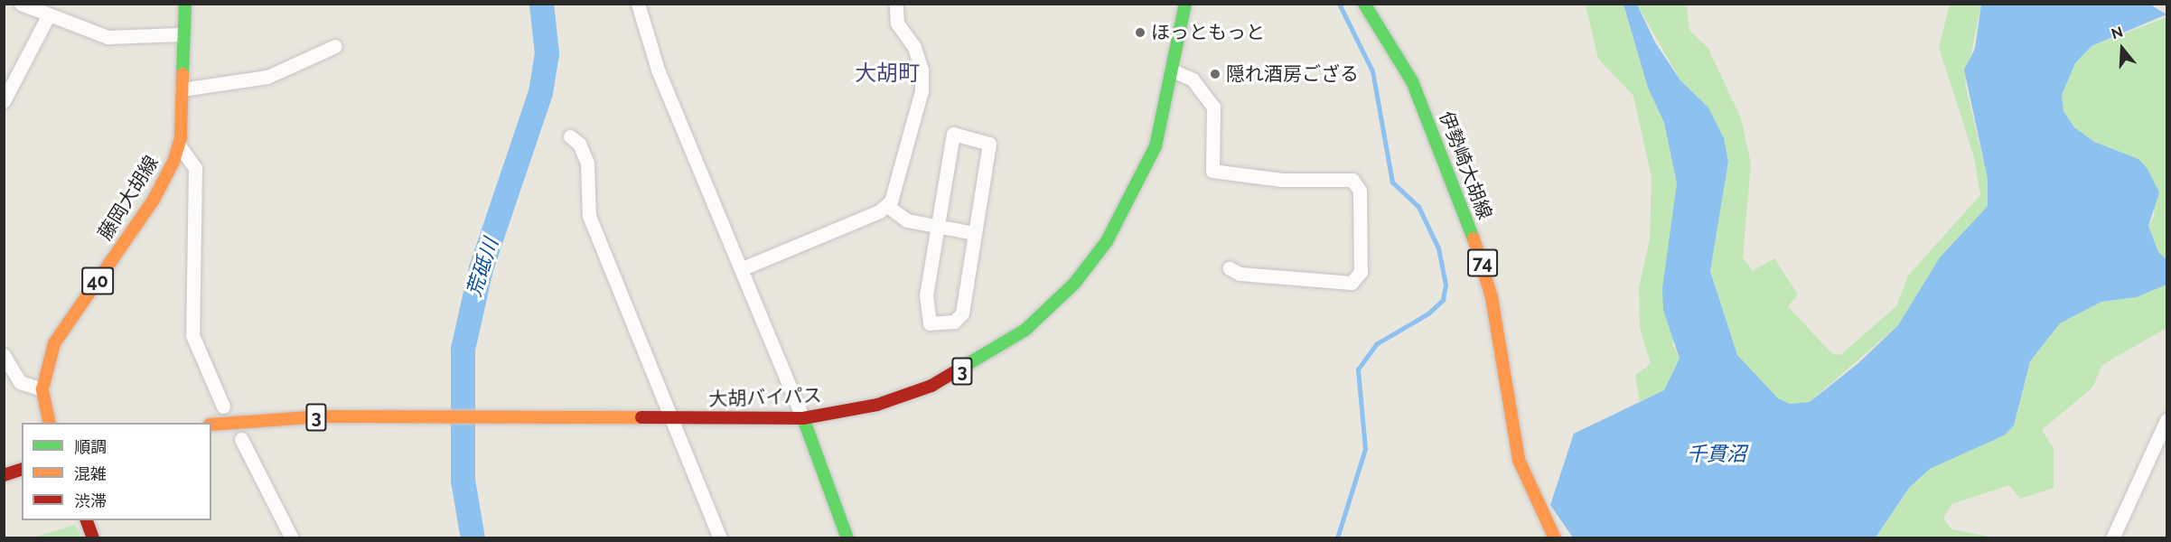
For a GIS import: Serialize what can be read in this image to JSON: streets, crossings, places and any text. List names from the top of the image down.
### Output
{
  "streets": {
    "main road": [
      "伊勢崎大胡線",
      "藤岡大胡線",
      "74",
      "40",
      "3",
      "大胡バイパス"
    ]
  },
  "districts": ["大胡町"],
  "water": ["荒砥川", "千貫沼"],
  "places": ["ほっともっと", "隠れ酒房ござる"],
  "legend": ["順調", "混雑", "渋滞"],
  "north": "top"
}
